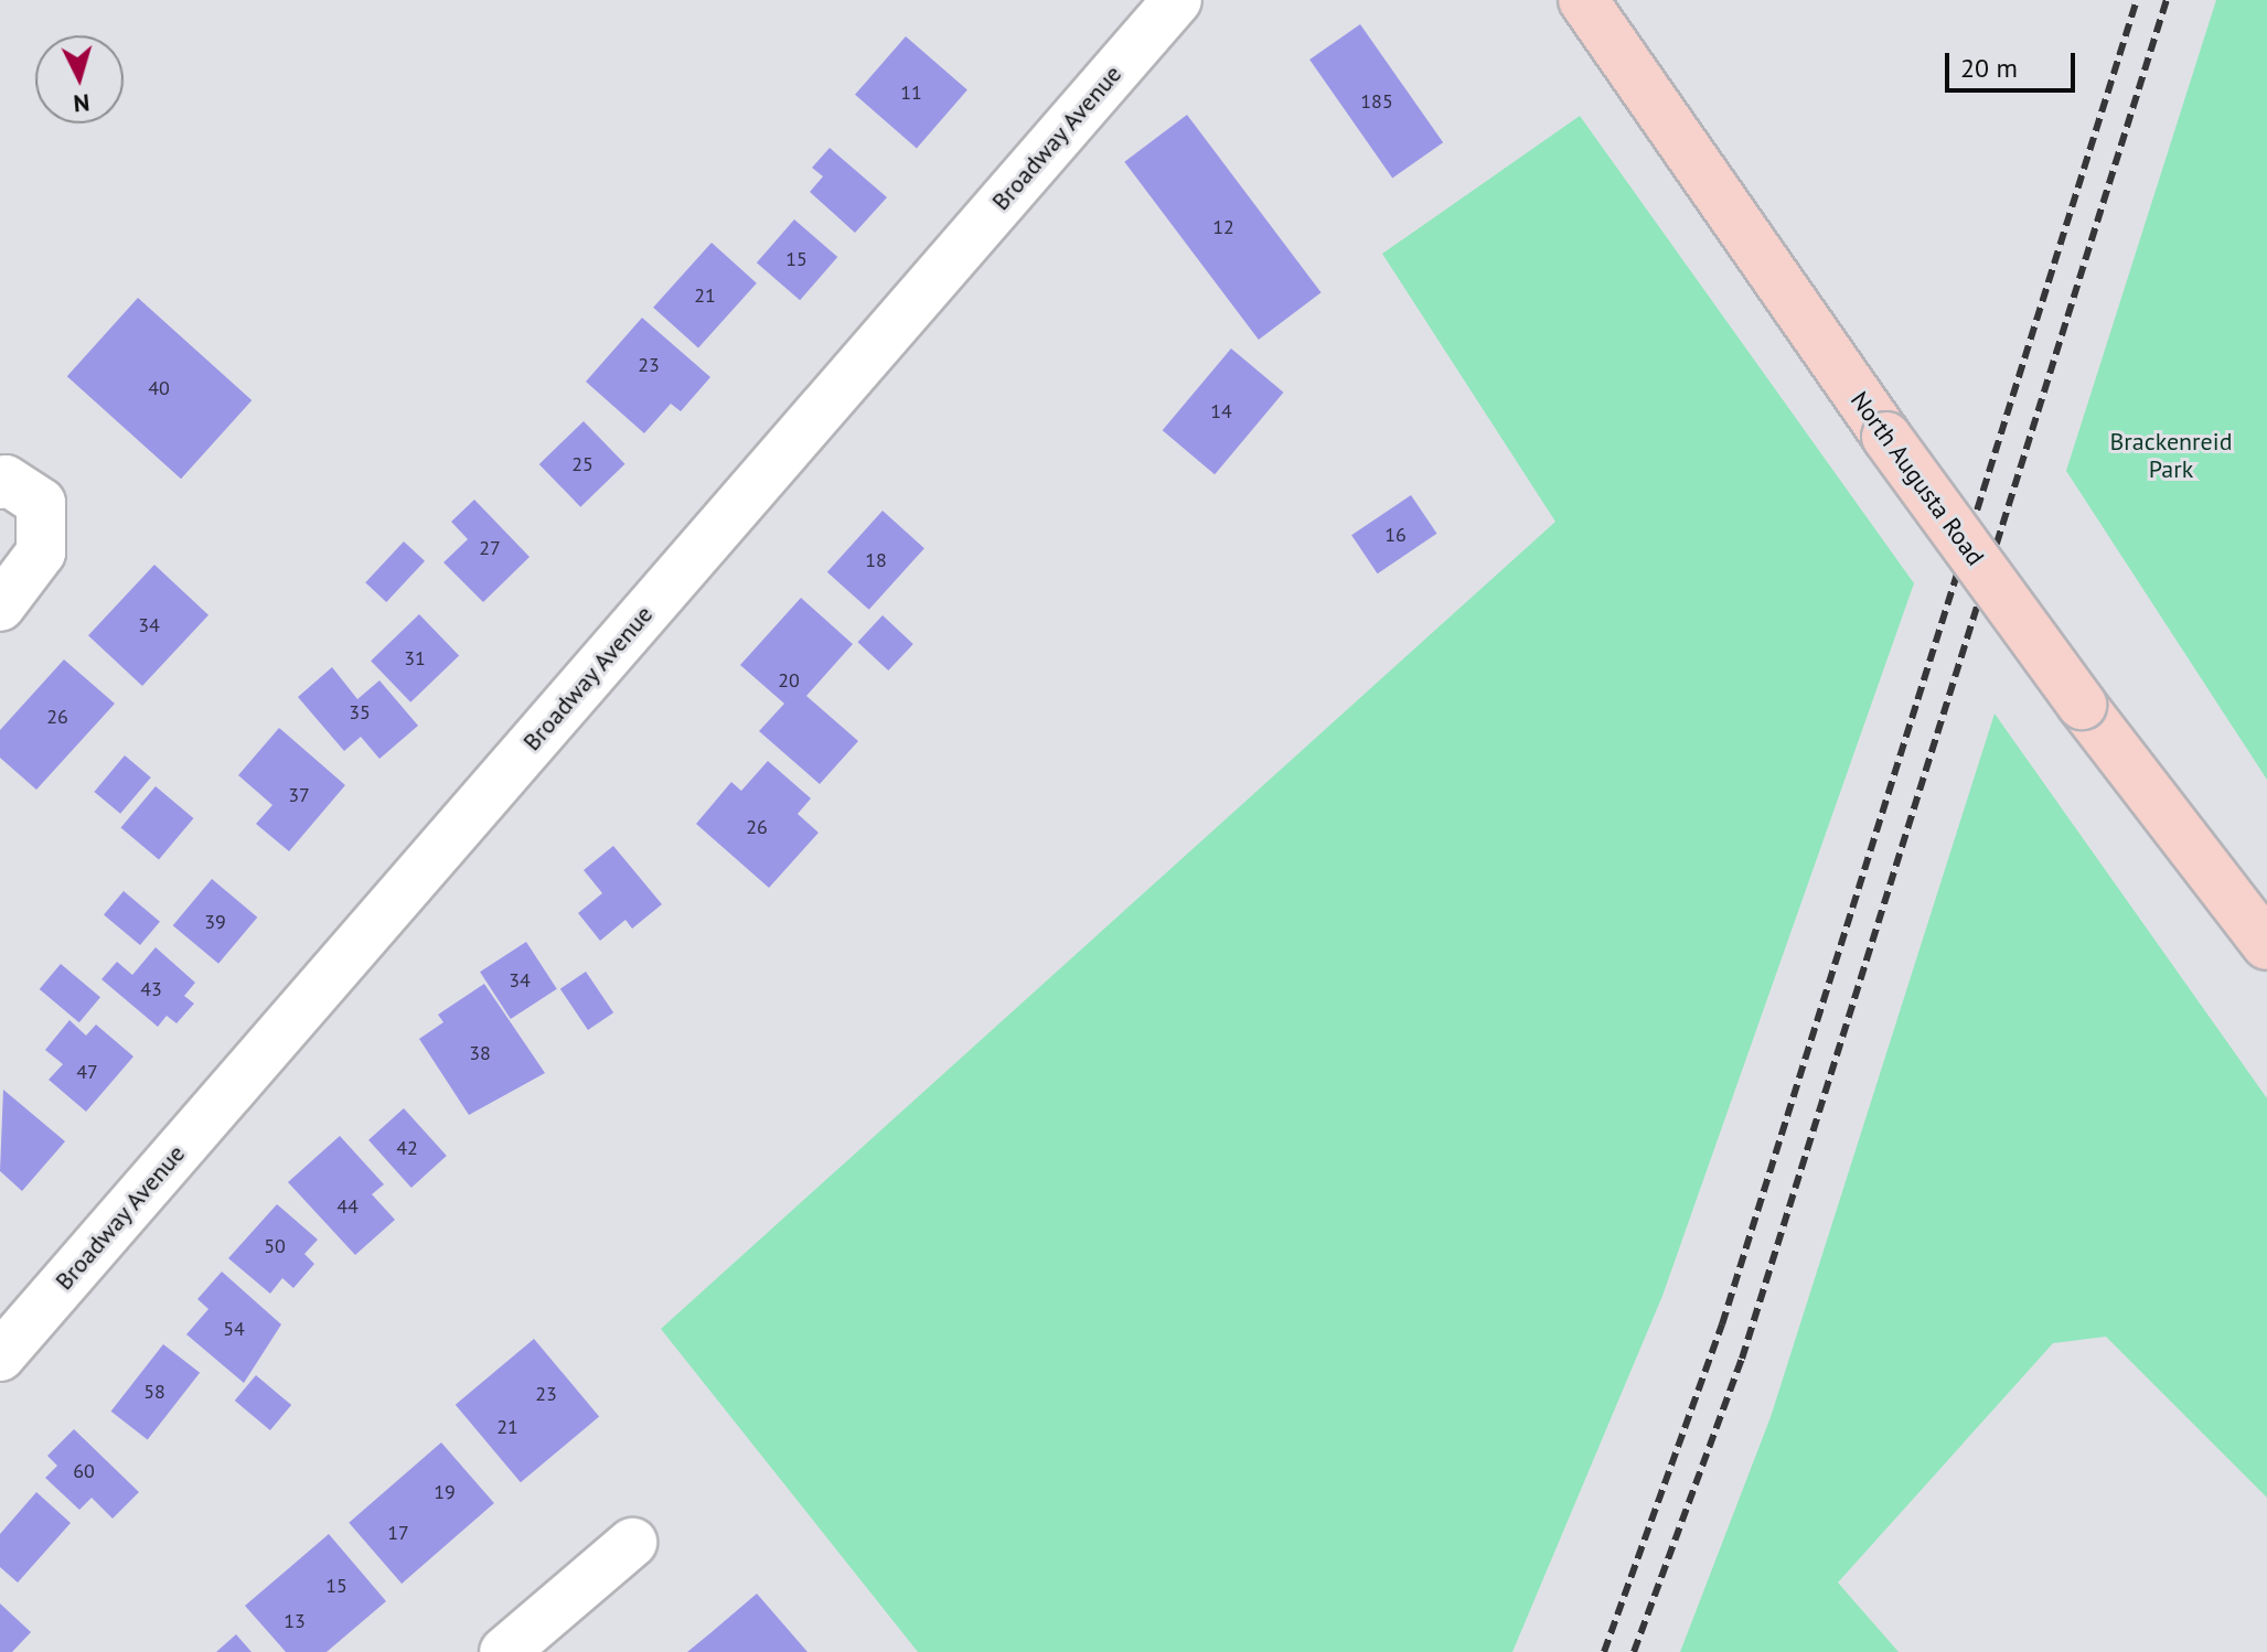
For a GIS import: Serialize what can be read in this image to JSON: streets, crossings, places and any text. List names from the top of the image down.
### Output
{
  "streets": {
    "main road": ["North Augusta Road"],
    "street": ["Broadway Avenue"]
  },
  "parks": ["Brackenreid Park"],
  "house_numbers": [
    "11",
    "185",
    "12",
    "15",
    "21",
    "23",
    "40",
    "14",
    "25",
    "16",
    "27",
    "18",
    "34",
    "31",
    "20",
    "35",
    "26",
    "37",
    "26",
    "39",
    "34",
    "43",
    "38",
    "47",
    "42",
    "44",
    "50",
    "54",
    "58",
    "23",
    "21",
    "60",
    "19",
    "17",
    "15",
    "13"
  ],
  "scale_bar": "20 m",
  "north": "bottom"
}
